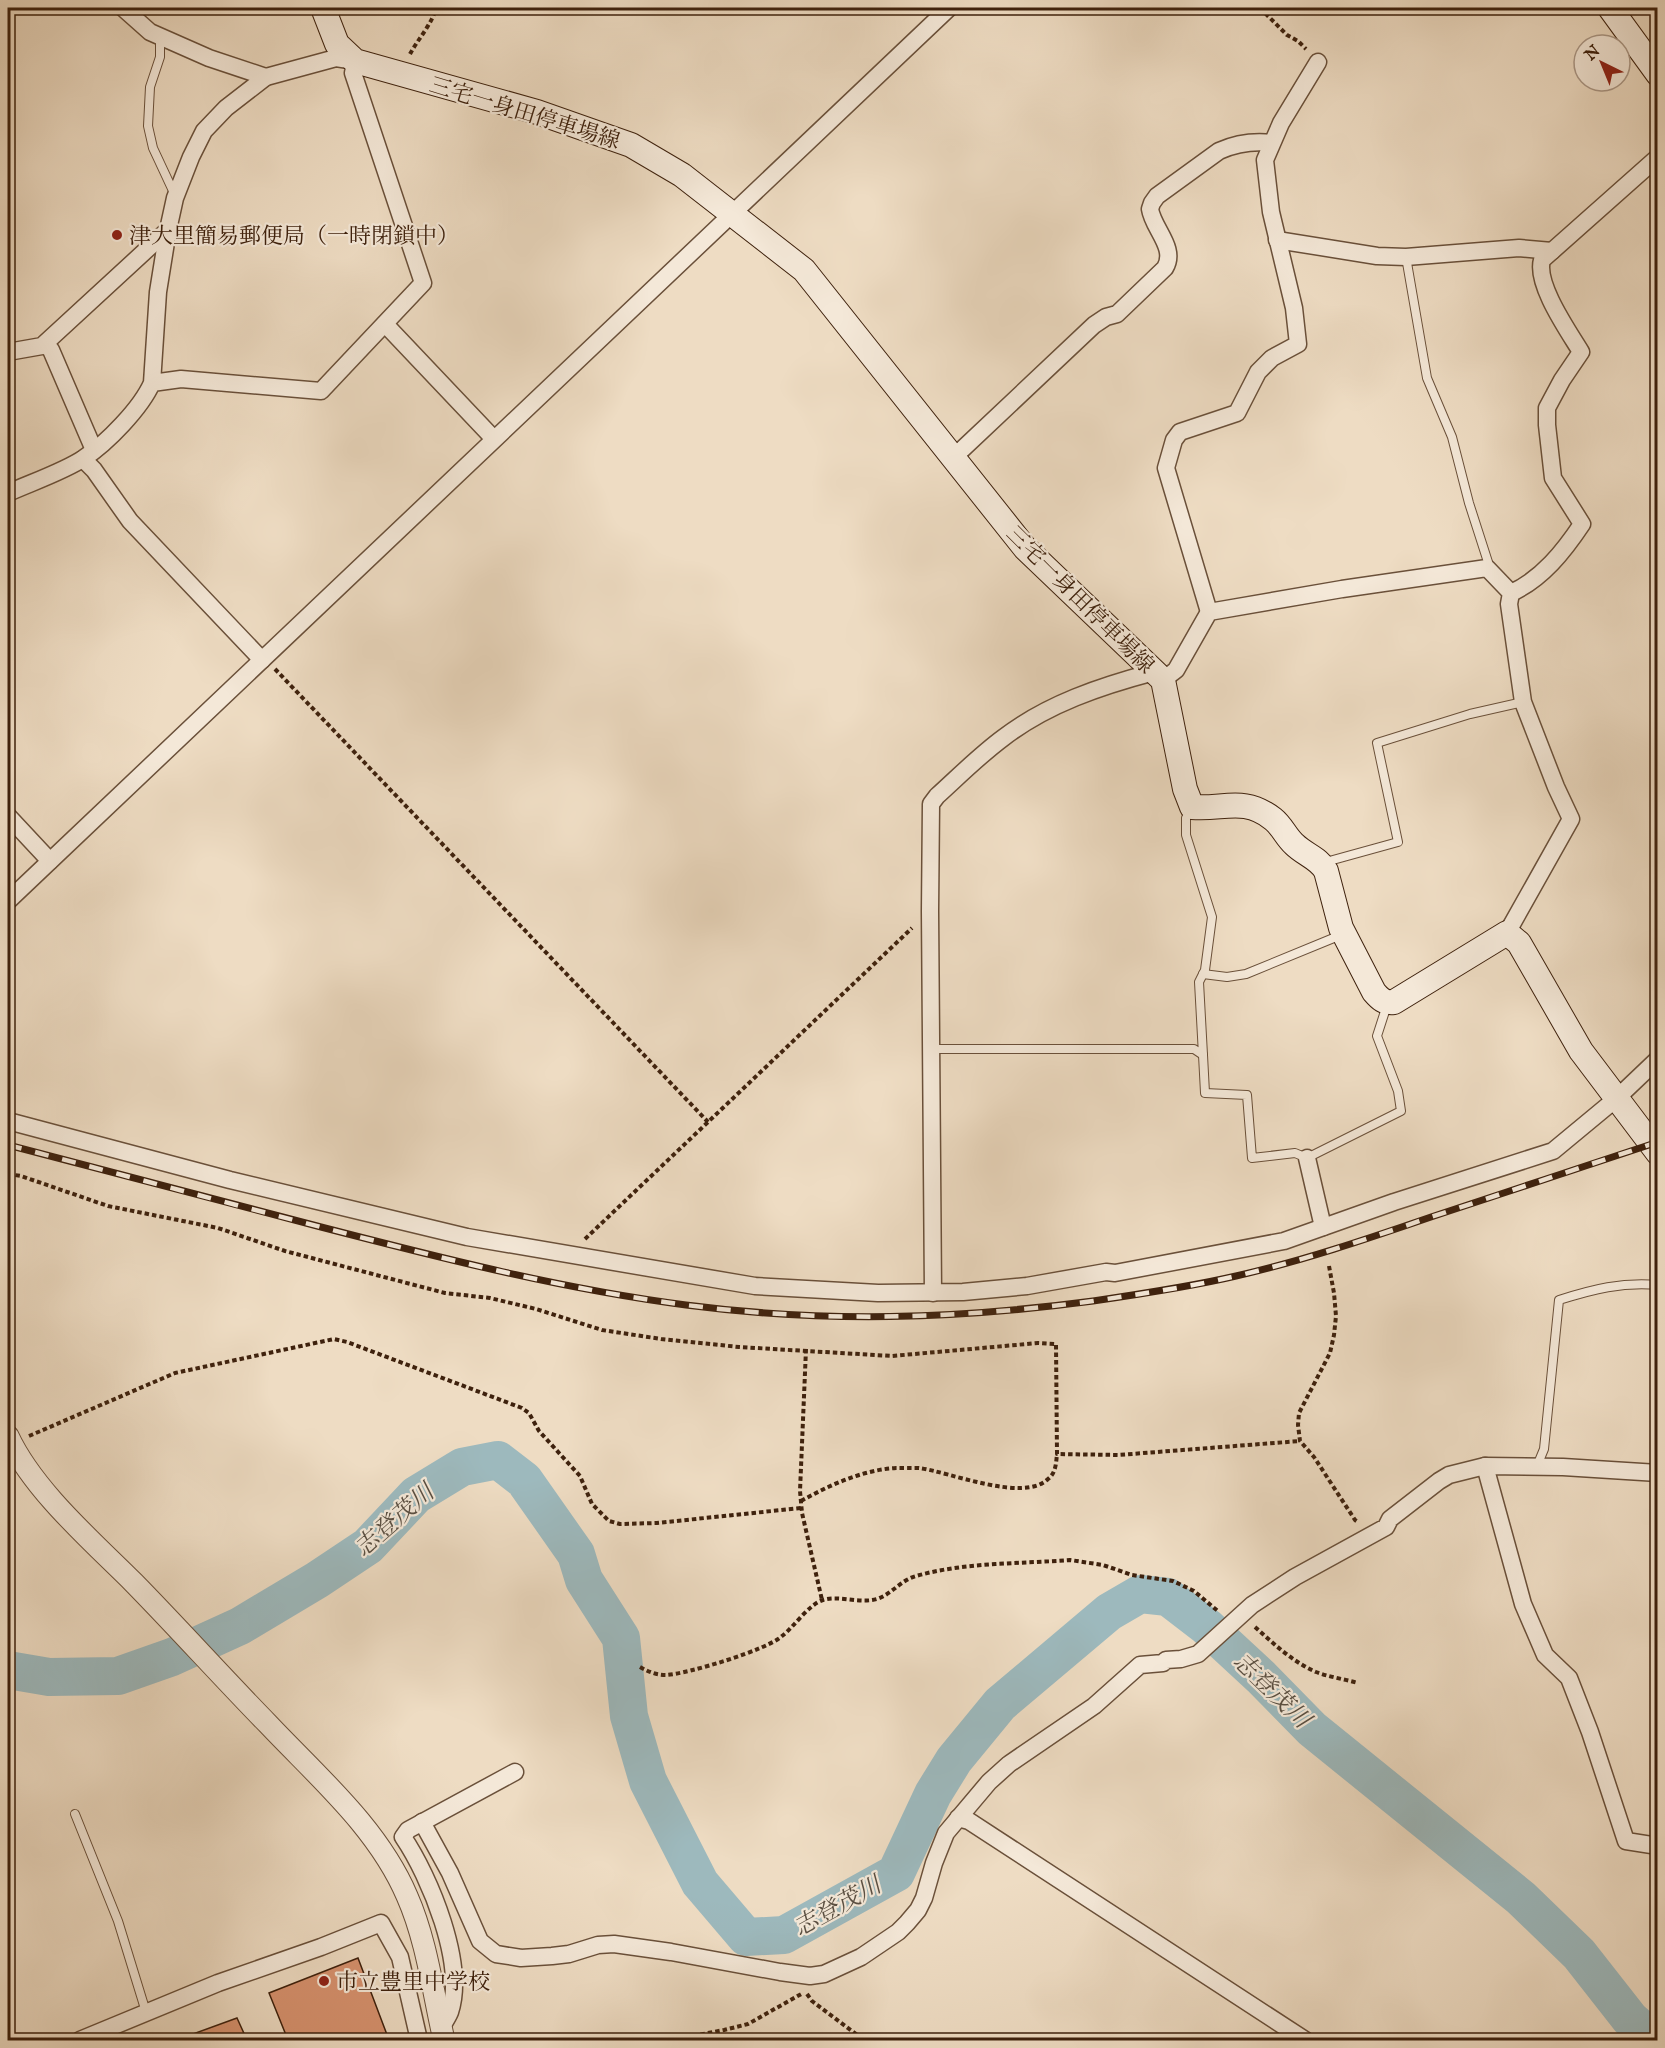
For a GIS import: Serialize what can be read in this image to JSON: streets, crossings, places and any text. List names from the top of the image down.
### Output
{
  "streets": {
    "main road": ["三宅一身田停車場線"]
  },
  "water": ["志登茂川"],
  "places": ["津大里簡易郵便局（一時閉鎖中）", "市立豊里中学校"],
  "north": "top left"
}
